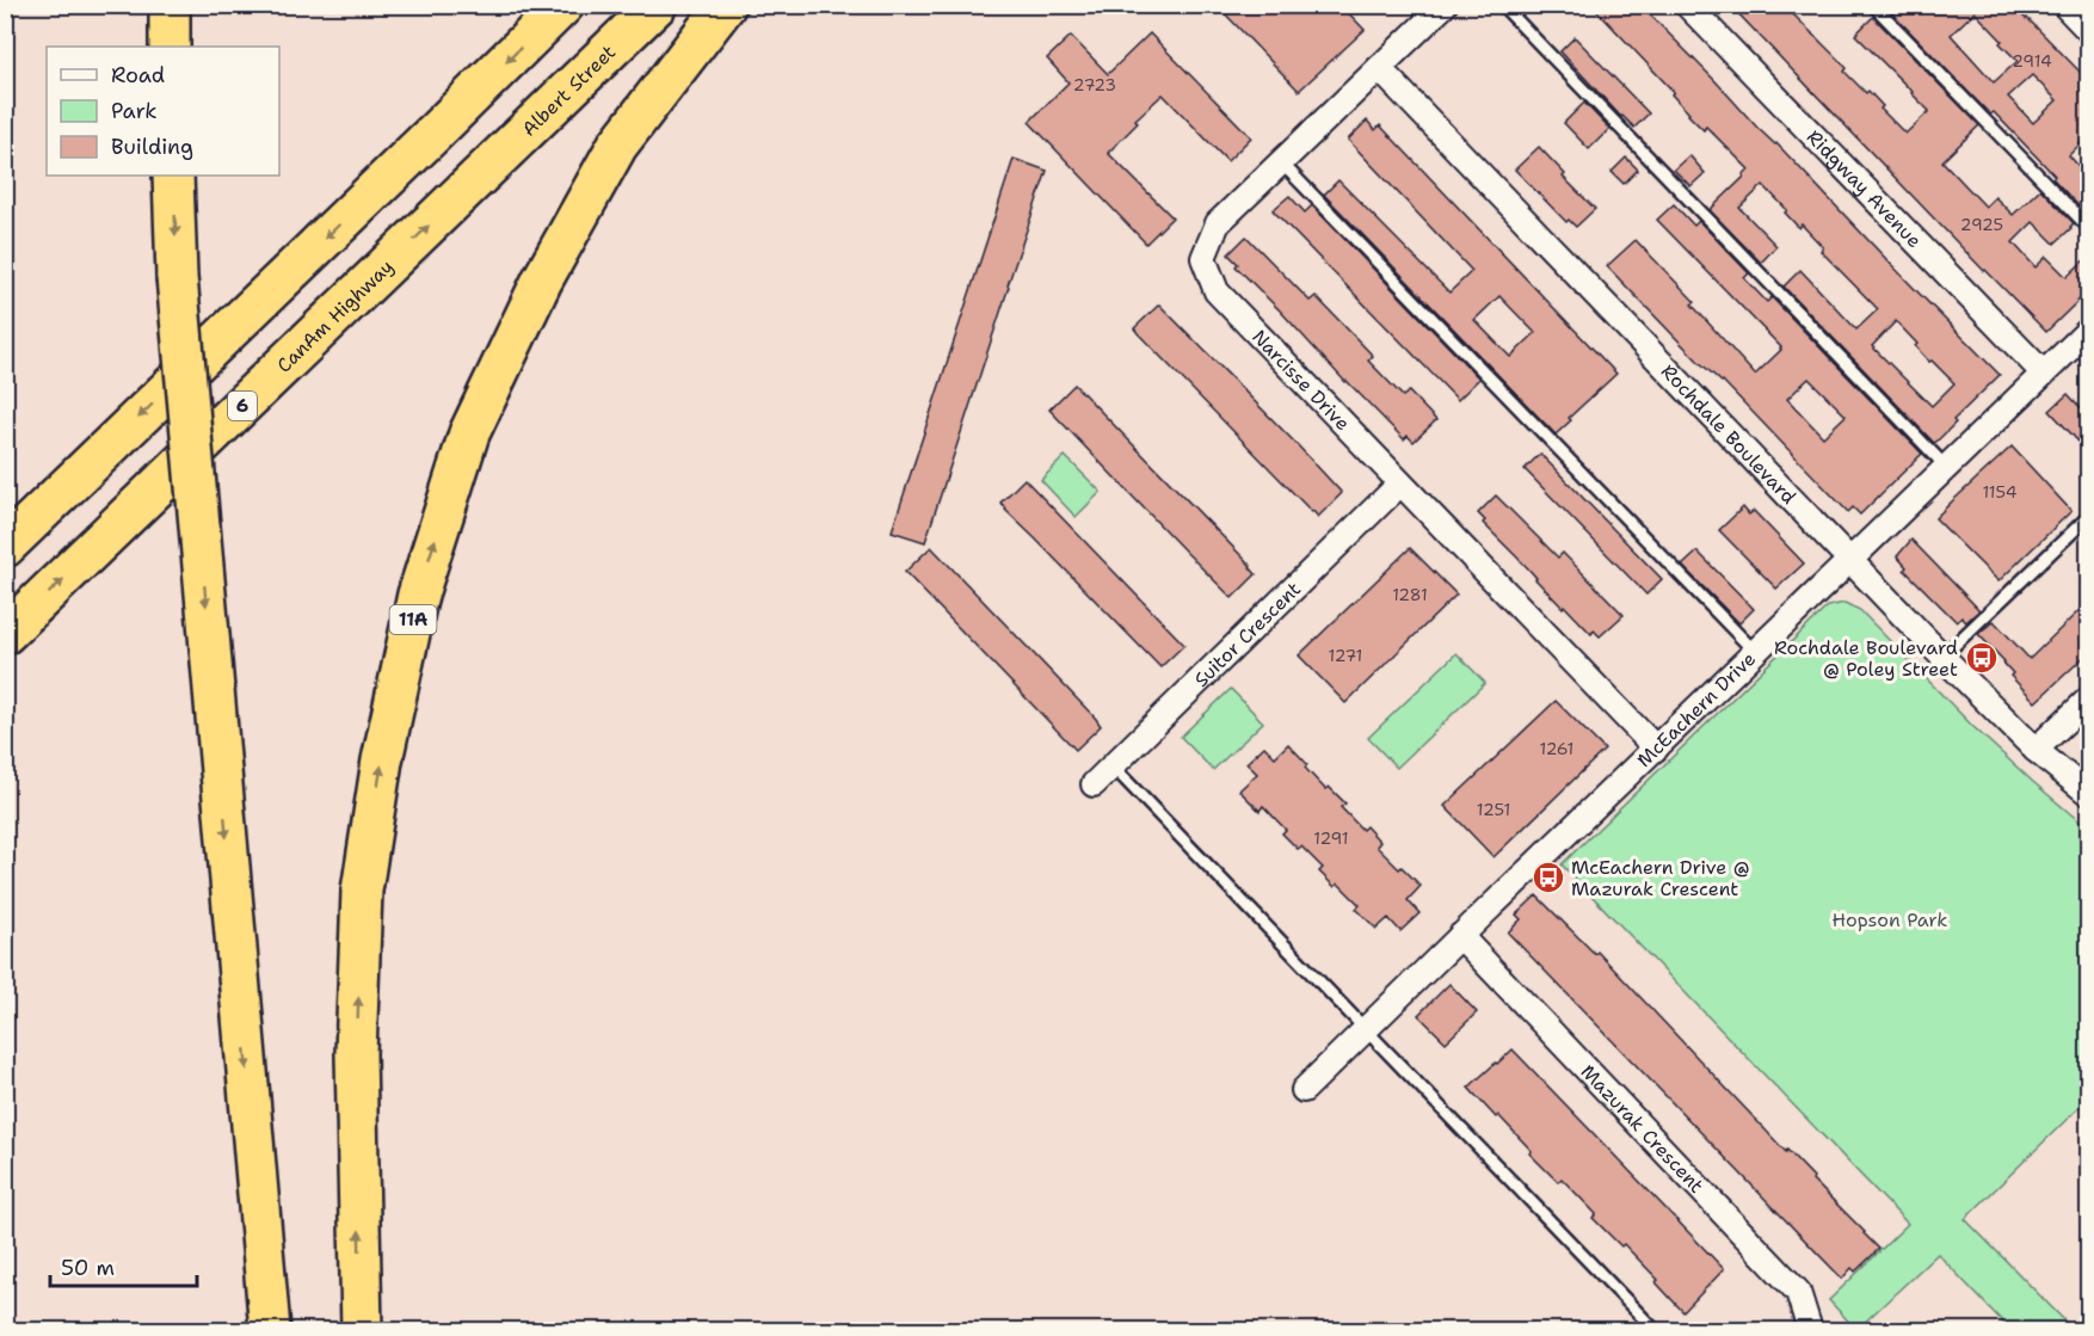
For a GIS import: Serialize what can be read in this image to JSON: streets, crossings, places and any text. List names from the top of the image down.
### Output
{
  "streets": {
    "highway": [
      "Albert Street",
      "CanAm Highway",
      "6",
      "11A"
    ],
    "street": [
      "Ridgway Avenue",
      "Narcisse Drive",
      "Rochdale Boulevard",
      "Suitor Crescent",
      "McEachern Drive",
      "Mazurak Crescent"
    ]
  },
  "crossings": [
    ["Albert Street", "CanAm Highway"],
    ["Ridgway Avenue", "McEachern Drive"],
    ["Narcisse Drive", "Rochdale Boulevard"],
    ["Narcisse Drive", "Suitor Crescent"],
    ["Narcisse Drive", "McEachern Drive"],
    ["Rochdale Boulevard", "McEachern Drive"],
    ["McEachern Drive", "Mazurak Crescent"]
  ],
  "parks": ["Hopson Park"],
  "places": {
    "bus stop": ["Rochdale Boulevard @ Poley Street", "McEachern Drive @ Mazurak Crescent"]
  },
  "house_numbers": [
    "2914",
    "2723",
    "2925",
    "1154",
    "1281",
    "1271",
    "1261",
    "1251",
    "1291"
  ],
  "legend": ["Road", "Park", "Building"],
  "scale_bar": "50 m"
}
